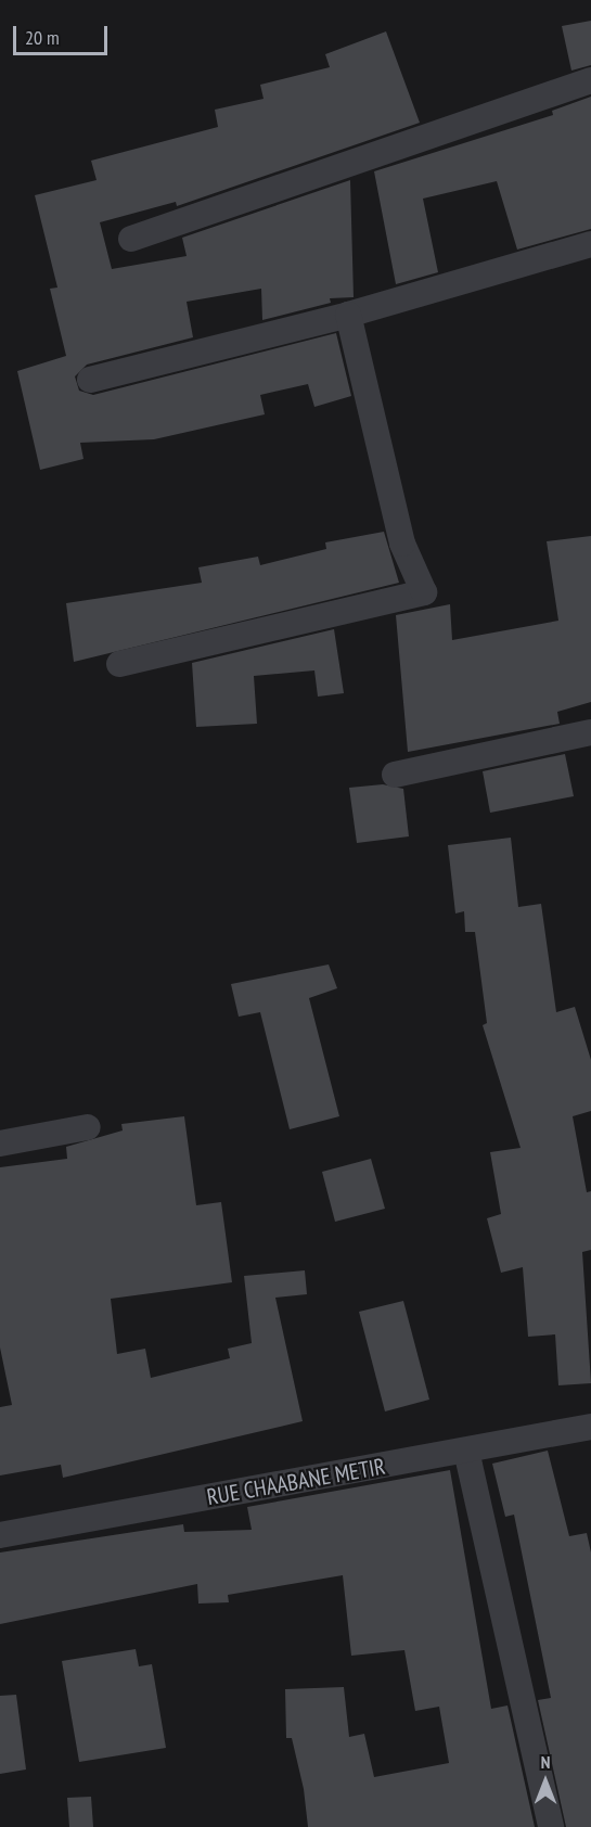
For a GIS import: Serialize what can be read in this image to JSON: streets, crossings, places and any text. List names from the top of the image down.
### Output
{
  "streets": {
    "street": ["RUE CHAABANE METIR"]
  },
  "scale_bar": "20 m",
  "north": "top"
}
